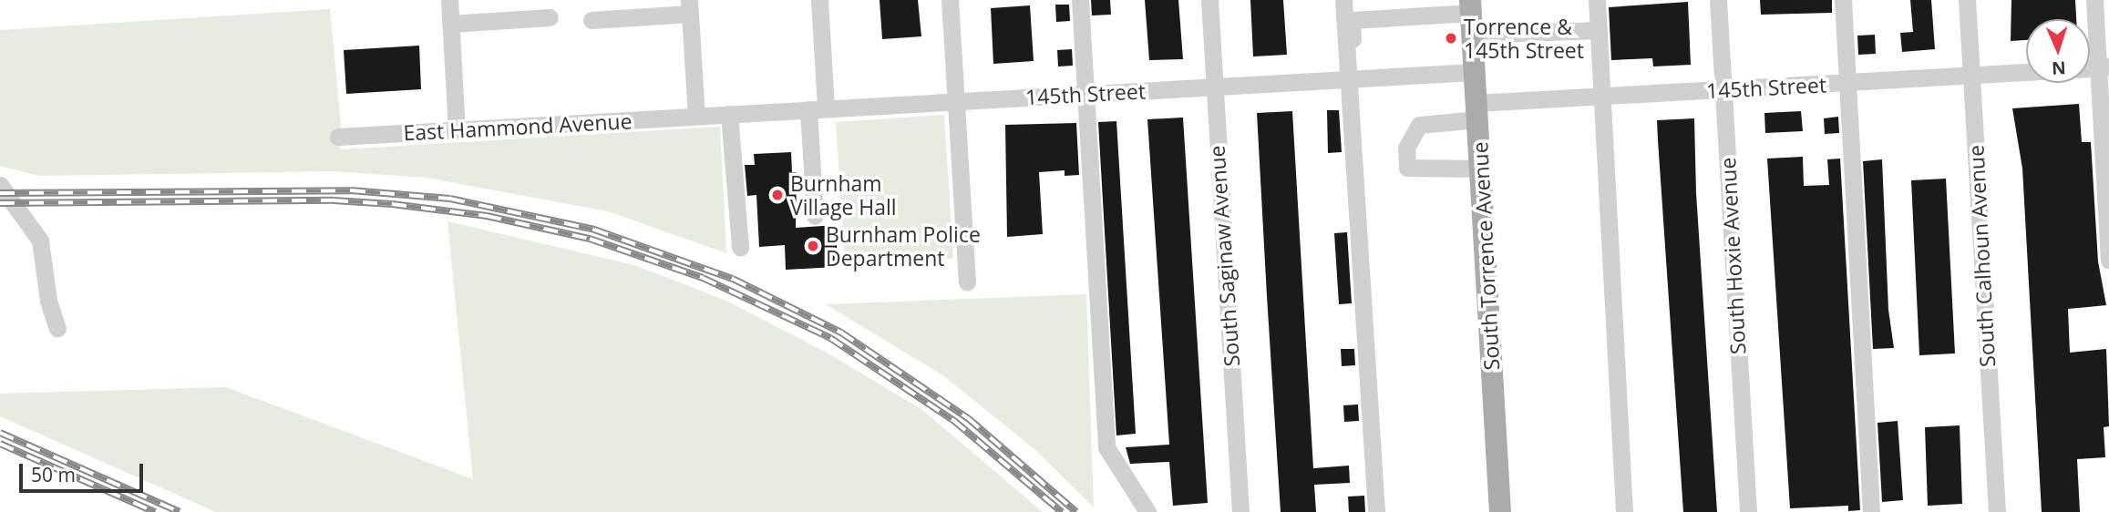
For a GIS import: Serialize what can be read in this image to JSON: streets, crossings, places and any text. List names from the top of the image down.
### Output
{
  "streets": {
    "main road": ["South Torrence Avenue"],
    "street": [
      "145th Street",
      "East Hammond Avenue",
      "South Saginaw Avenue",
      "South Hoxie Avenue",
      "South Calhoun Avenue"
    ]
  },
  "crossings": [
    ["145th Street", "East Hammond Avenue"],
    ["145th Street", "South Saginaw Avenue"],
    ["145th Street", "South Torrence Avenue"],
    ["145th Street", "South Hoxie Avenue"],
    ["145th Street", "South Calhoun Avenue"]
  ],
  "places": ["Torrence & 145th Street", "Burnham Village Hall", "Burnham Police Department"],
  "scale_bar": "50 m",
  "north": "bottom"
}
